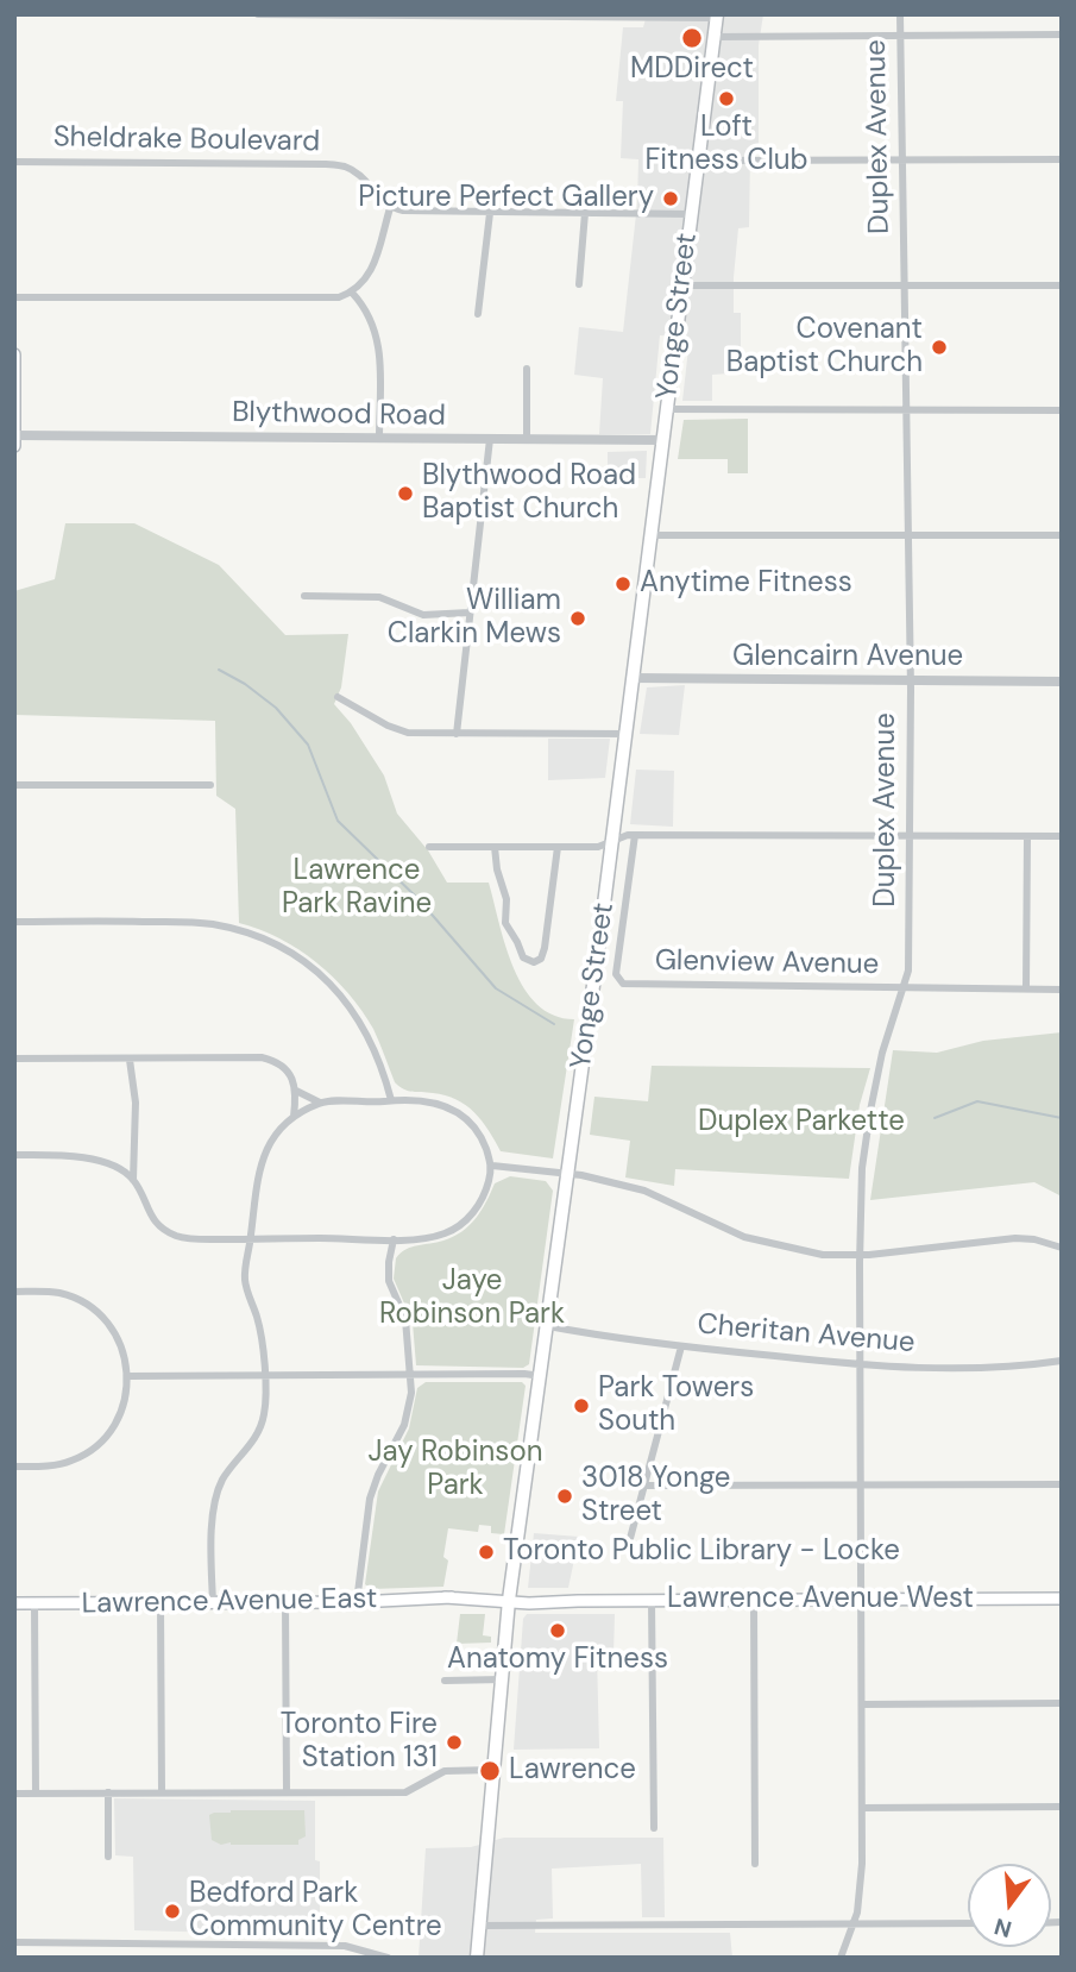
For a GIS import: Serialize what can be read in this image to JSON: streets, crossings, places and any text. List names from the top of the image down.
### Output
{
  "streets": {
    "main road": ["Yonge Street", "Lawrence Avenue West", "Lawrence Avenue East"],
    "street": [
      "Duplex Avenue",
      "Sheldrake Boulevard",
      "Blythwood Road",
      "Glencairn Avenue",
      "Glenview Avenue",
      "Cheritan Avenue"
    ]
  },
  "crossings": [
    ["Duplex Avenue", "Glencairn Avenue"],
    ["Duplex Avenue", "Glenview Avenue"],
    ["Duplex Avenue", "Cheritan Avenue"],
    ["Duplex Avenue", "Lawrence Avenue West"],
    ["Yonge Street", "Blythwood Road"],
    ["Yonge Street", "Glencairn Avenue"],
    ["Yonge Street", "Cheritan Avenue"],
    ["Yonge Street", "Lawrence Avenue West"],
    ["Yonge Street", "Lawrence Avenue East"],
    ["Lawrence Avenue West", "Lawrence Avenue East"]
  ],
  "parks": [
    "Lawrence Park Ravine",
    "Duplex Parkette",
    "Jaye Robinson Park",
    "Jay Robinson Park"
  ],
  "places": [
    "MDDirect",
    "Loft Fitness Club",
    "Picture Perfect Gallery",
    "Covenant Baptist Church",
    "Blythwood Road Baptist Church",
    "Anytime Fitness",
    "William Clarkin Mews",
    "Park Towers South",
    "3018 Yonge Street",
    "Toronto Public Library - Locke",
    "Anatomy Fitness",
    "Toronto Fire Station 131",
    "Lawrence",
    "Bedford Park Community Centre"
  ],
  "north": "bottom"
}
